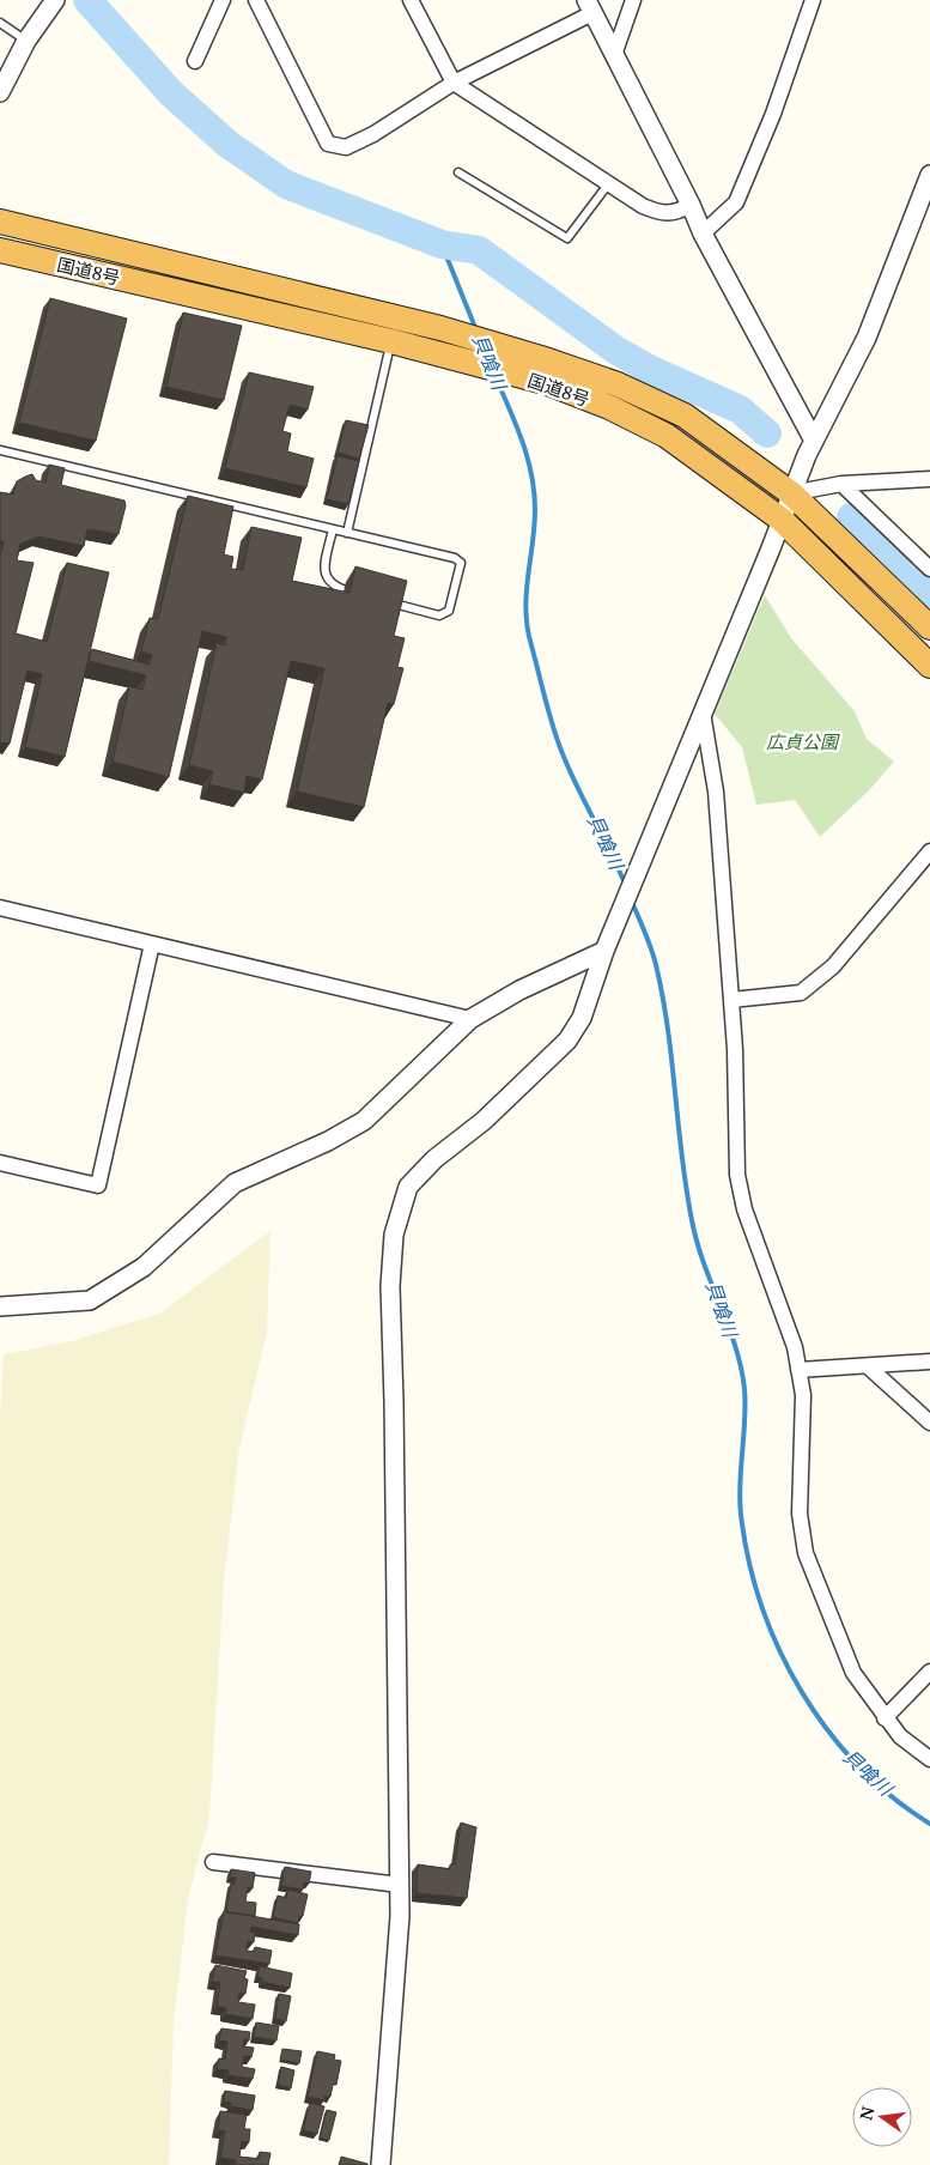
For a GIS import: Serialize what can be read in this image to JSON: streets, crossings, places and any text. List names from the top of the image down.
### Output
{
  "streets": {
    "highway": ["国道8号"]
  },
  "water": ["貝喰川"],
  "parks": ["広貞公園"],
  "north": "left"
}
